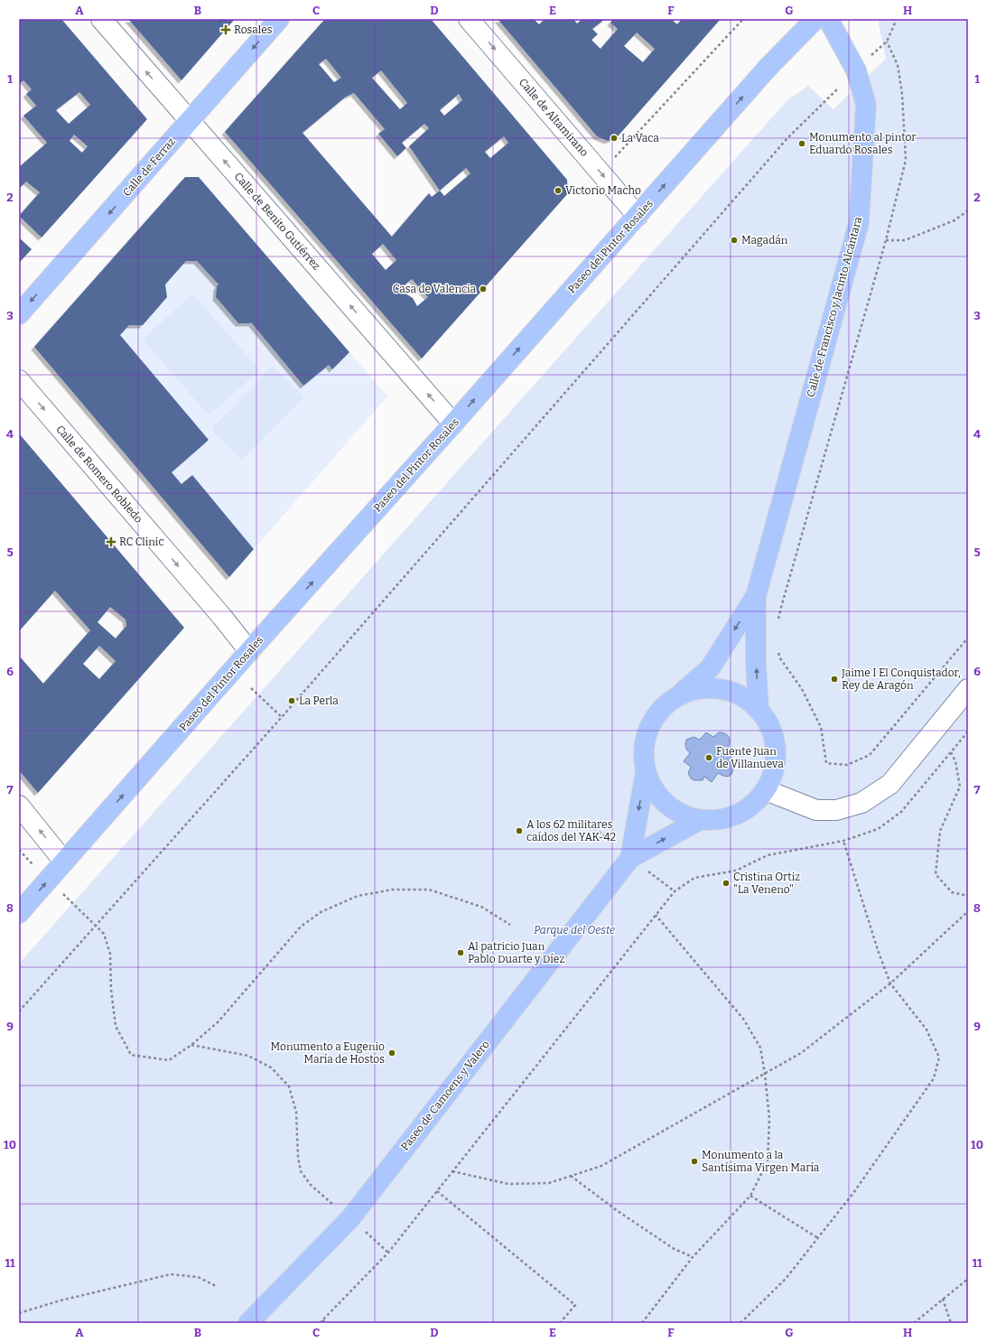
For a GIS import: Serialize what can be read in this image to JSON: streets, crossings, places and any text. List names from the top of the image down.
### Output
{
  "streets": {
    "main road": [
      "Calle de Ferraz",
      "Paseo del Pintor Rosales",
      "Calle de Francisco y Jacinto Alcántara",
      "Paseo de Camoens y Valero"
    ],
    "street": ["Calle de Altamirano", "Calle de Benito Gutiérrez", "Calle de Romero Robledo"]
  },
  "crossings": [
    ["Calle de Altamirano", "Paseo del Pintor Rosales"],
    ["Calle de Ferraz", "Calle de Benito Gutiérrez"],
    ["Calle de Benito Gutiérrez", "Paseo del Pintor Rosales"],
    ["Paseo del Pintor Rosales", "Calle de Romero Robledo"]
  ],
  "one_way": [
    "Calle de Altamirano",
    "Calle de Ferraz",
    "Calle de Benito Gutiérrez",
    "Paseo del Pintor Rosales",
    "Calle de Romero Robledo"
  ],
  "parks": ["Parque del Oeste"],
  "places": {
    "health": ["Rosales", "RC Clinic"],
    "other": [
      "La Vaca",
      "Monumento al pintor Eduardo Rosales",
      "Victorio Macho",
      "Magadán",
      "Casa de Valencia",
      "Jaime I El Conquistador, Rey de Aragón",
      "La Perla",
      "Fuente Juan de Villanueva",
      "A los 62 militares caídos del YAK-42",
      "Cristina Ortiz \"La Veneno\"",
      "Al patricio Juan Pablo Duarte y Díez",
      "Monumento a Eugenio María de Hostos",
      "Monumento a la Santísima Virgen María"
    ]
  },
  "grid": {
    "columns": [
      "A",
      "B",
      "C",
      "D",
      "E",
      "F",
      "G",
      "H"
    ],
    "rows": [
      "1",
      "2",
      "3",
      "4",
      "5",
      "6",
      "7",
      "8",
      "9",
      "10",
      "11"
    ]
  }
}
